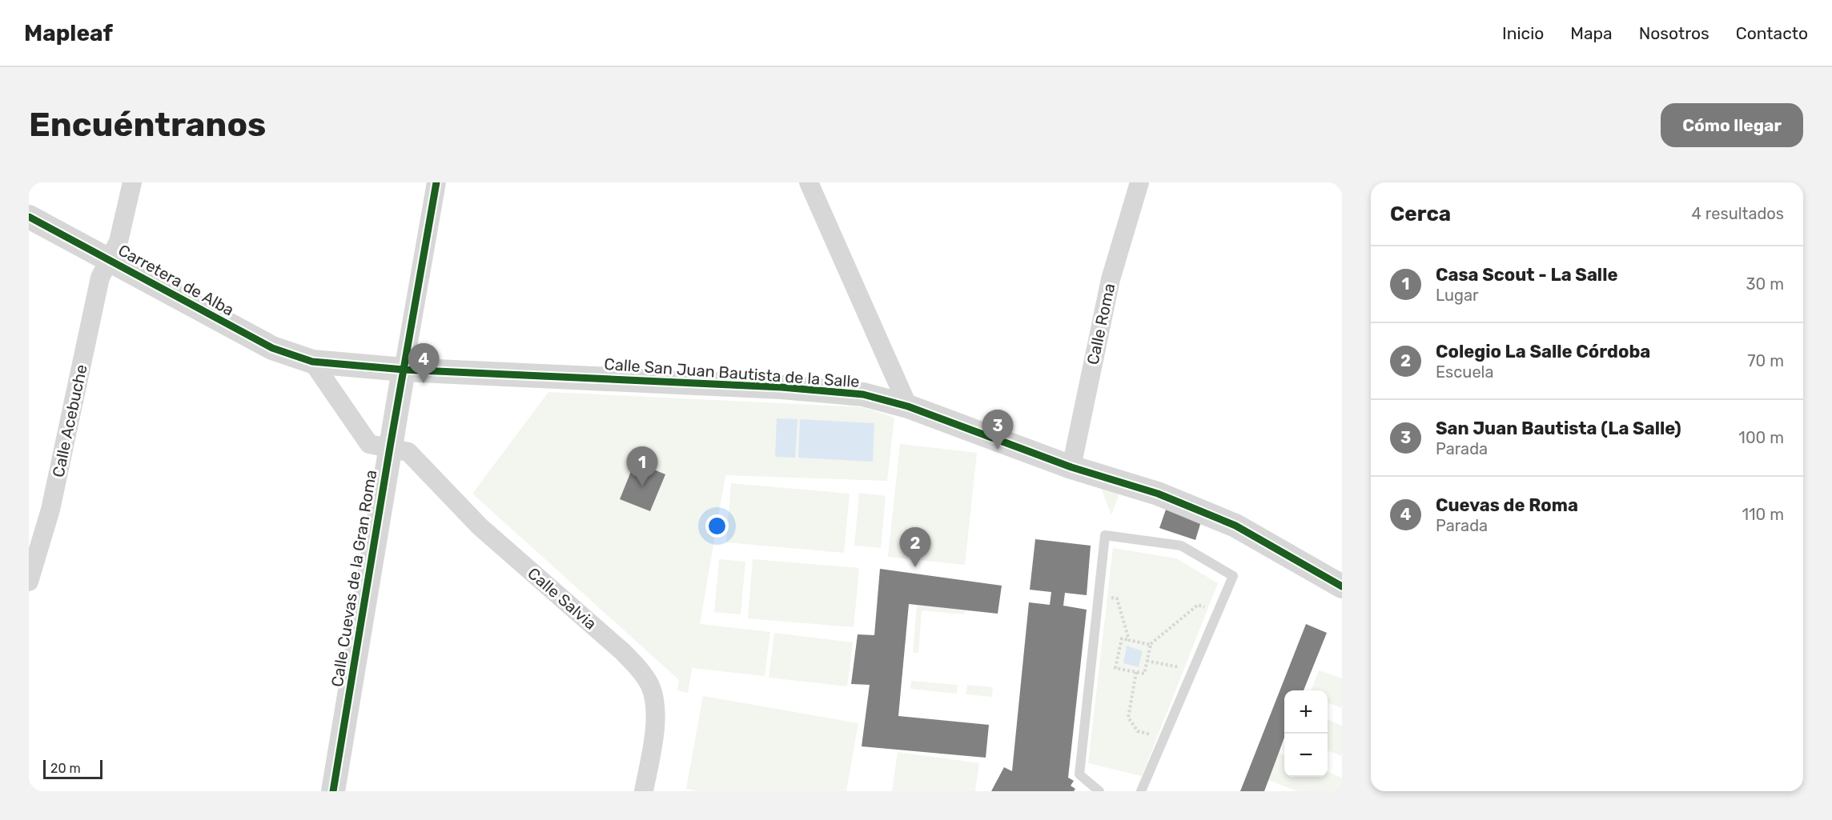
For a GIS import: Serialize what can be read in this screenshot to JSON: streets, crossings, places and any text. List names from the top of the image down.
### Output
{
  "streets": {
    "street": [
      "Carretera de Alba",
      "Calle Roma",
      "Calle San Juan Bautista de la Salle",
      "Calle Acebuche",
      "Calle Cuevas de la Gran Roma",
      "Calle Salvia"
    ]
  },
  "crossings": [
    ["Carretera de Alba", "Calle San Juan Bautista de la Salle"],
    ["Carretera de Alba", "Calle Acebuche"],
    ["Calle Roma", "Calle San Juan Bautista de la Salle"],
    ["Calle San Juan Bautista de la Salle", "Calle Cuevas de la Gran Roma"],
    ["Calle Cuevas de la Gran Roma", "Calle Salvia"]
  ],
  "scale_bar": "20 m",
  "page": {
    "header": "Mapleaf",
    "nav": [
      "Inicio",
      "Mapa",
      "Nosotros",
      "Contacto"
    ],
    "buttons": "Cómo llegar",
    "title": "Encuéntranos",
    "heading": ["Cerca", "4 resultados"],
    "list": [
      {
        "mark": "1",
        "name": "Casa Scout - La Salle",
        "note": "Lugar",
        "value": "30 m"
      },
      {
        "mark": "2",
        "name": "Colegio La Salle Córdoba",
        "note": "Escuela",
        "value": "70 m"
      },
      {
        "mark": "3",
        "name": "San Juan Bautista (La Salle)",
        "note": "Parada",
        "value": "100 m"
      },
      {
        "mark": "4",
        "name": "Cuevas de Roma",
        "note": "Parada",
        "value": "110 m"
      }
    ],
    "pins": [
      "4",
      "3",
      "1",
      "2"
    ],
    "map_buttons": ["+", "−"],
    "scale": "20 m"
  }
}
